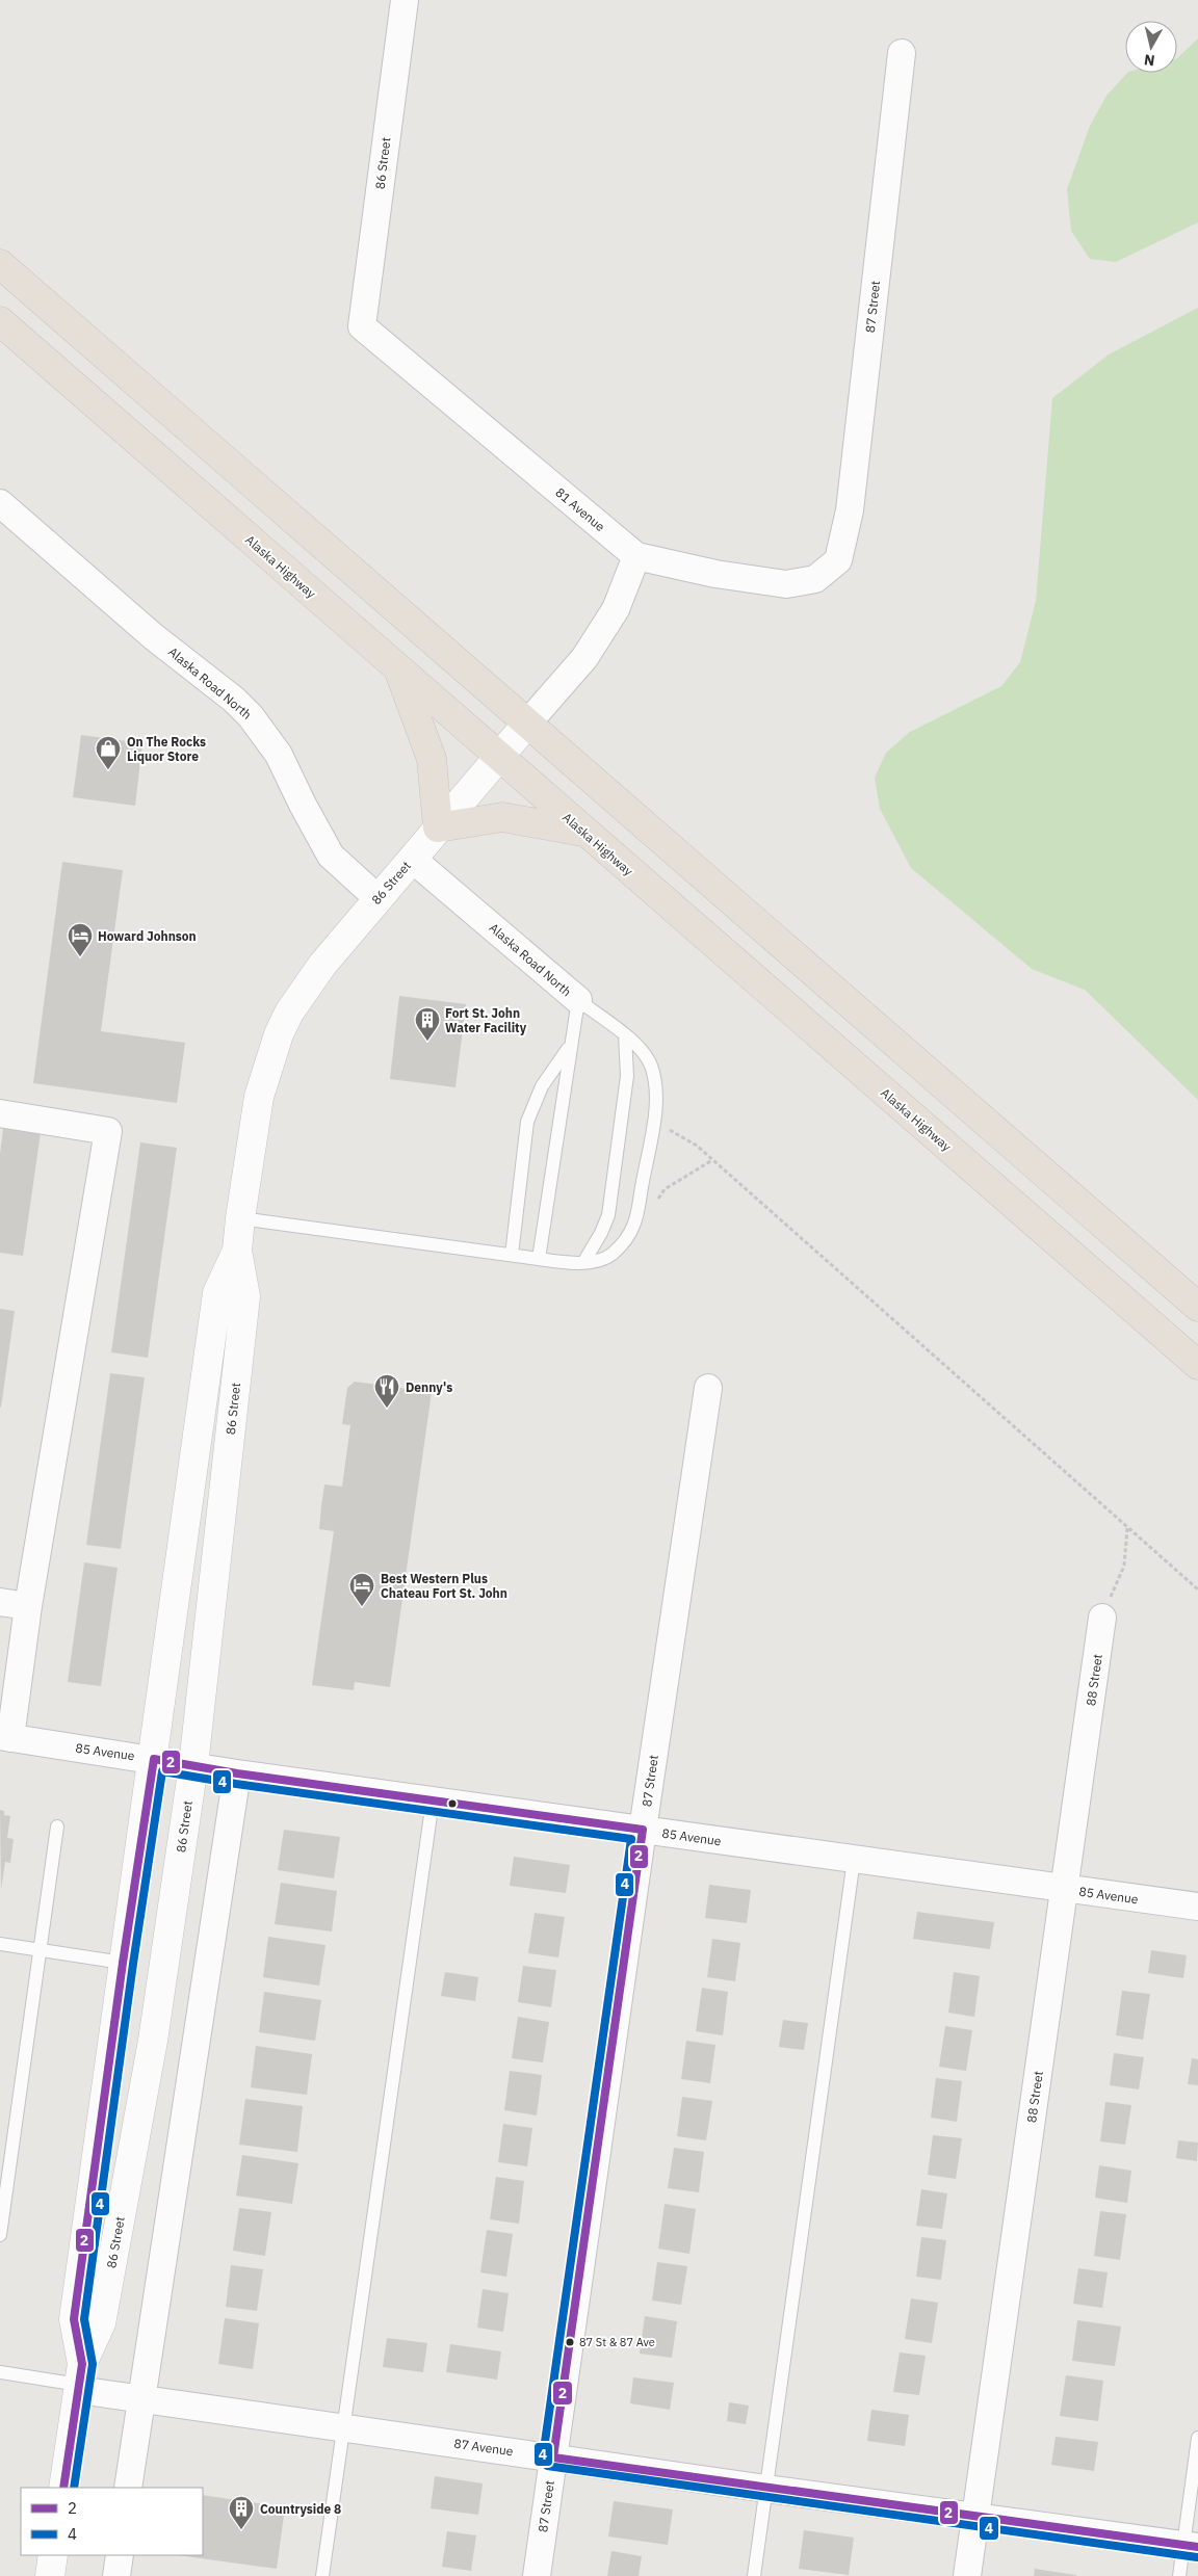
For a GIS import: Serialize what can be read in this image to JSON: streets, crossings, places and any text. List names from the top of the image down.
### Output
{
  "streets": {
    "highway": ["Alaska Highway"],
    "main road": ["86 Street"],
    "street": [
      "87 Street",
      "81 Avenue",
      "Alaska Road North",
      "88 Street",
      "85 Avenue",
      "87 Avenue"
    ]
  },
  "crossings": [
    ["86 Street", "81 Avenue"],
    ["86 Street", "Alaska Highway"],
    ["86 Street", "Alaska Road North"],
    ["86 Street", "85 Avenue"],
    ["86 Street", "87 Avenue"],
    ["87 Street", "81 Avenue"],
    ["87 Street", "85 Avenue"],
    ["87 Street", "87 Avenue"],
    ["88 Street", "85 Avenue"],
    ["88 Street", "87 Avenue"]
  ],
  "places": {
    "shop": ["On The Rocks Liquor Store"],
    "hotel": ["Howard Johnson", "Best Western Plus Chateau Fort St. John"],
    "building": ["Fort St. John Water Facility", "Countryside 8"],
    "restaurant": ["Denny's"],
    "other": ["87 St & 87 Ave"]
  },
  "lines": ["transit line 2", "transit line 4"],
  "legend": ["2", "4"],
  "north": "bottom"
}
